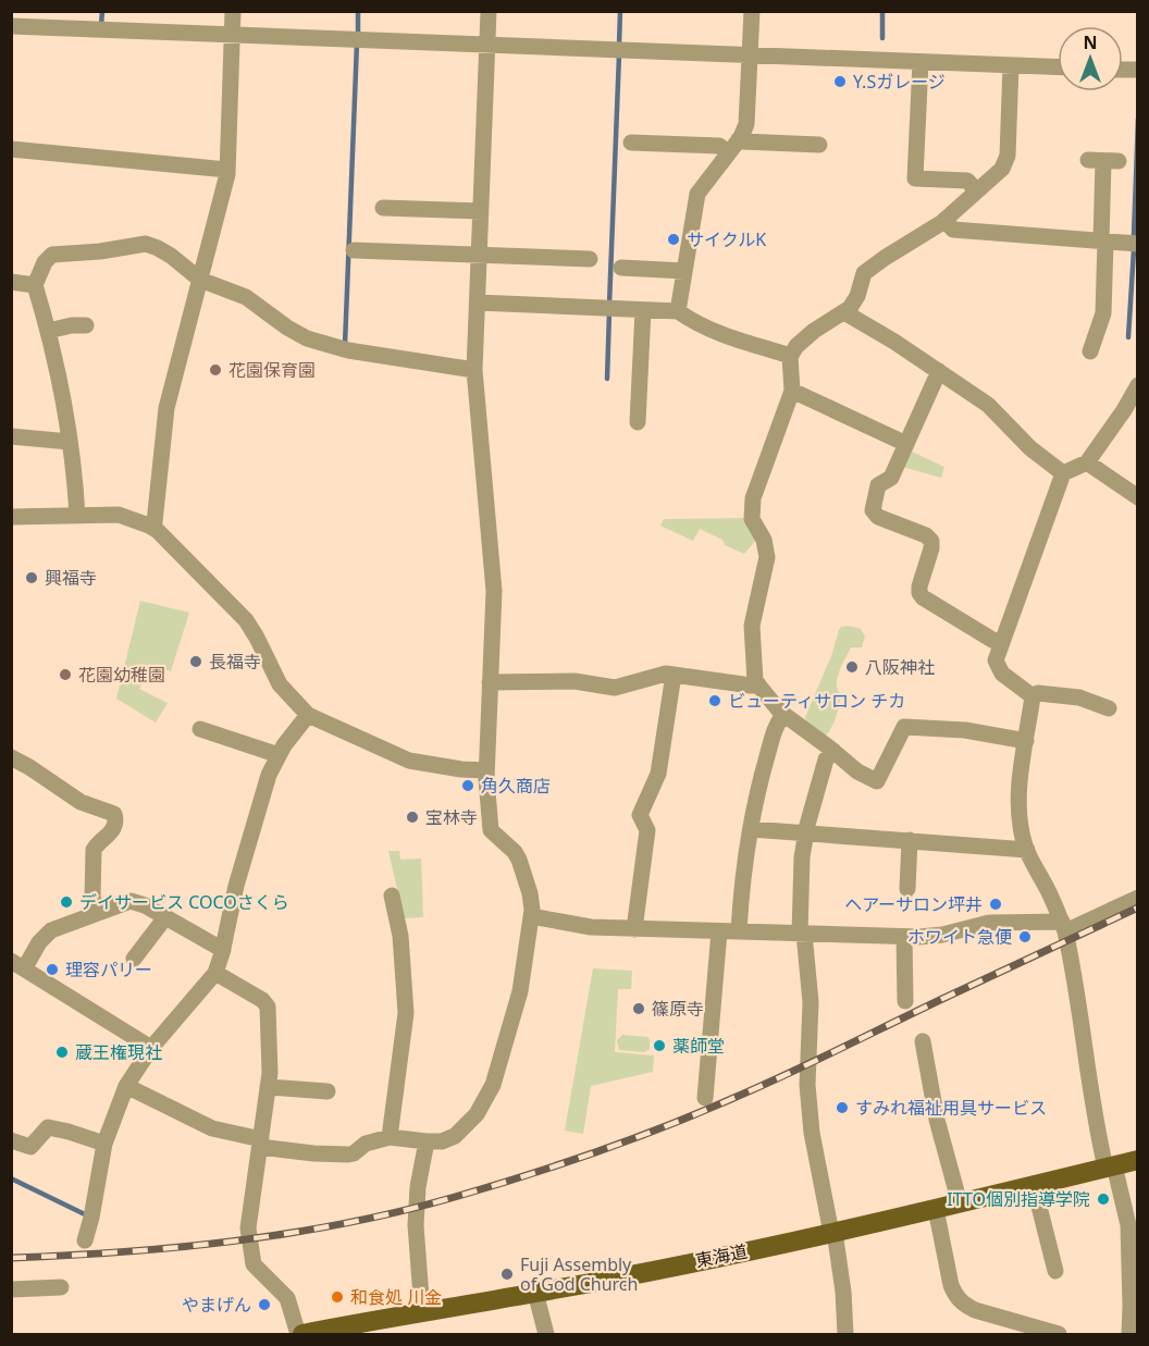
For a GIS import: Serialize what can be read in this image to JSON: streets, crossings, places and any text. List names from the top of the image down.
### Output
{
  "streets": {
    "main road": ["東海道"]
  },
  "places": [
    "Y.Sガレージ",
    "サイクルK",
    "花園保育園",
    "興福寺",
    "長福寺",
    "八阪神社",
    "花園幼稚園",
    "ビューティサロン チカ",
    "角久商店",
    "宝林寺",
    "デイサービス COCOさくら",
    "ヘアーサロン坪井",
    "ホワイト急便",
    "理容パリー",
    "篠原寺",
    "薬師堂",
    "蔵王権現社",
    "すみれ福祉用具サービス",
    "ITTO個別指導学院",
    "Fuji Assembly of God Church",
    "和食処 川金",
    "やまげん"
  ],
  "north": "top"
}
